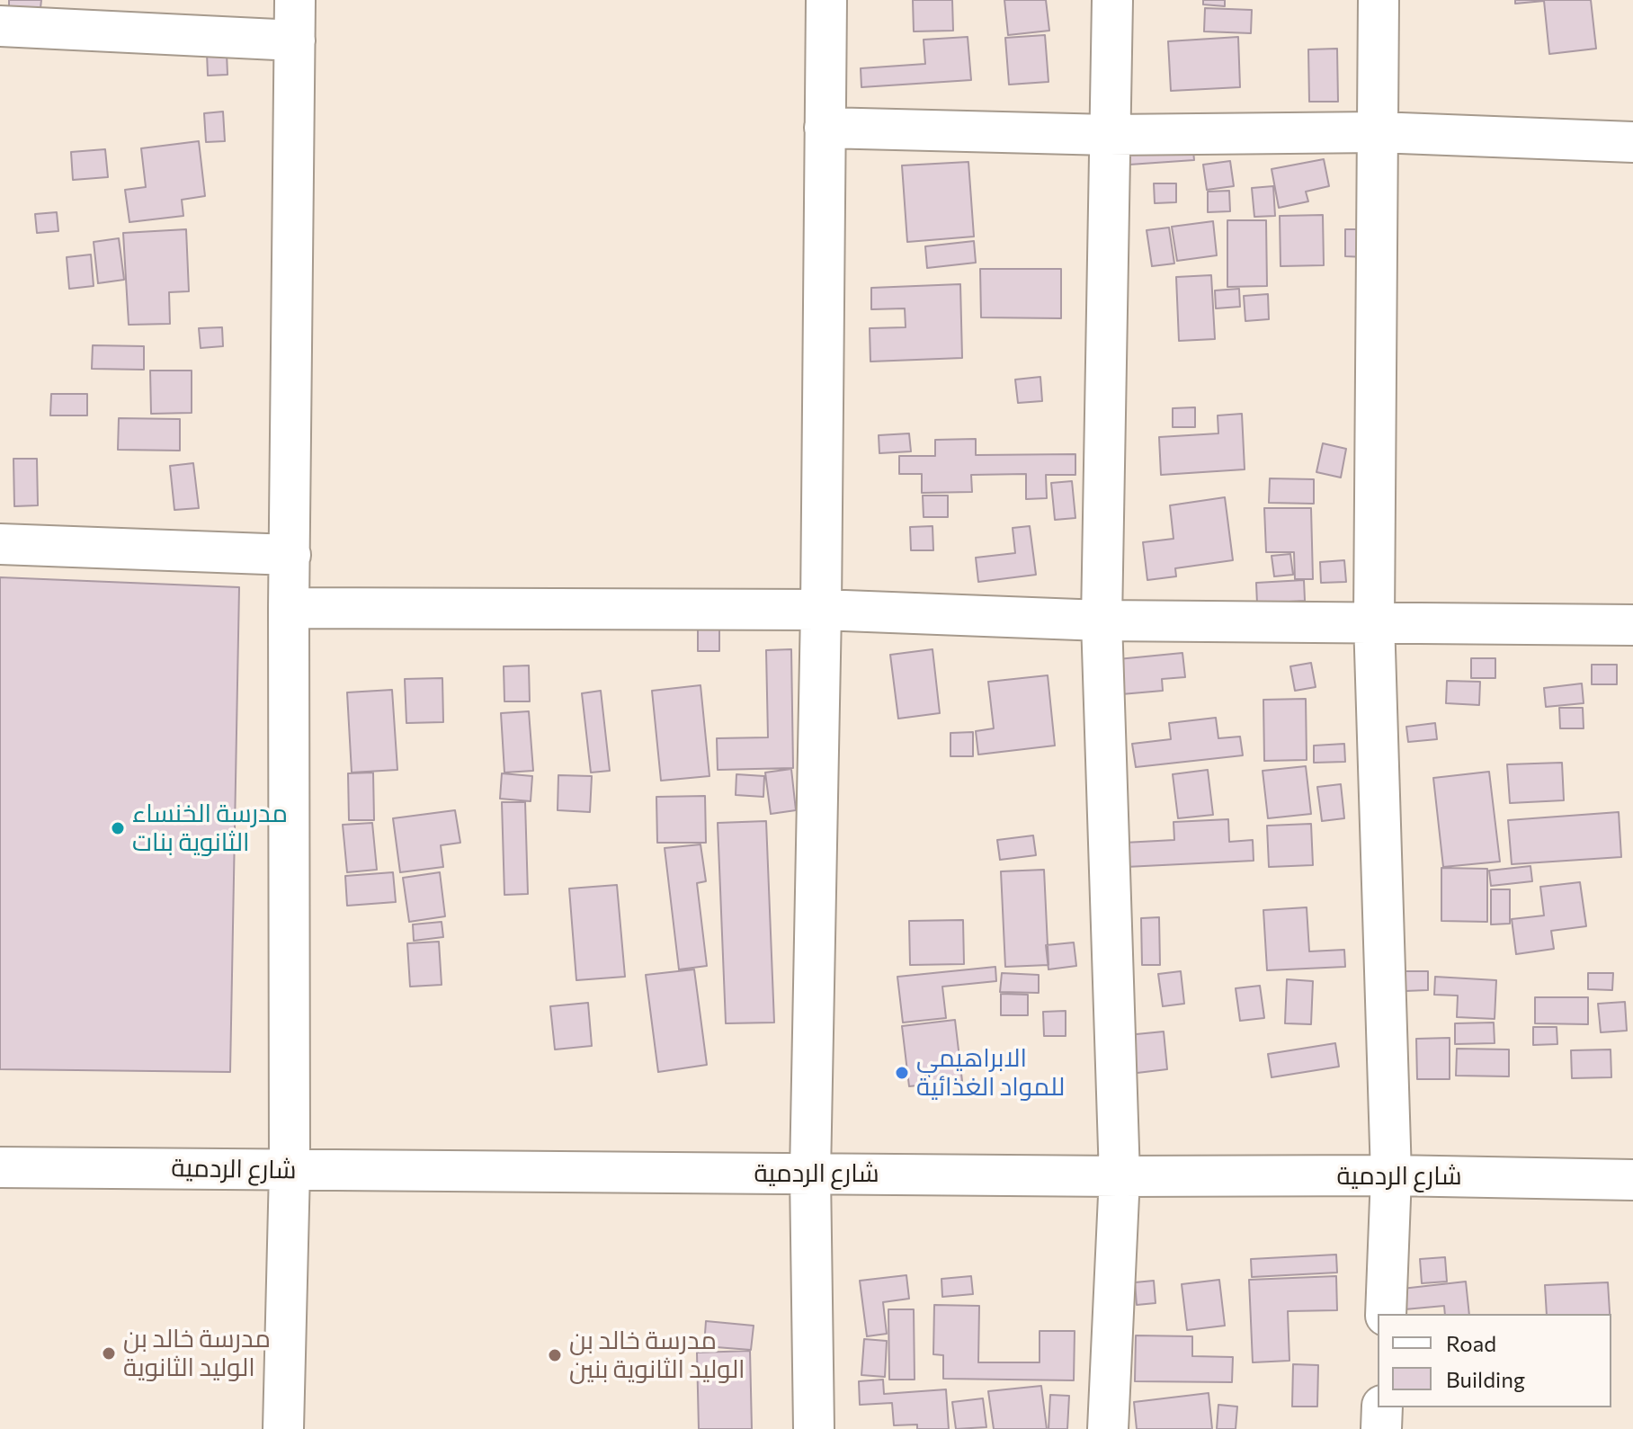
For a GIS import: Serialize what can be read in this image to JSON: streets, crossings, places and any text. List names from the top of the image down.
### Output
{
  "streets": {
    "street": ["شارع الردمية"]
  },
  "places": [
    "مدرسة الخنساء الثانوية بنات",
    "الابراهيمي للمواد الغذائية",
    "مدرسة خالد بن الوليد الثانوية",
    "مدرسة خالد بن الوليد الثانوية بنين"
  ],
  "legend": ["Road", "Building"]
}
